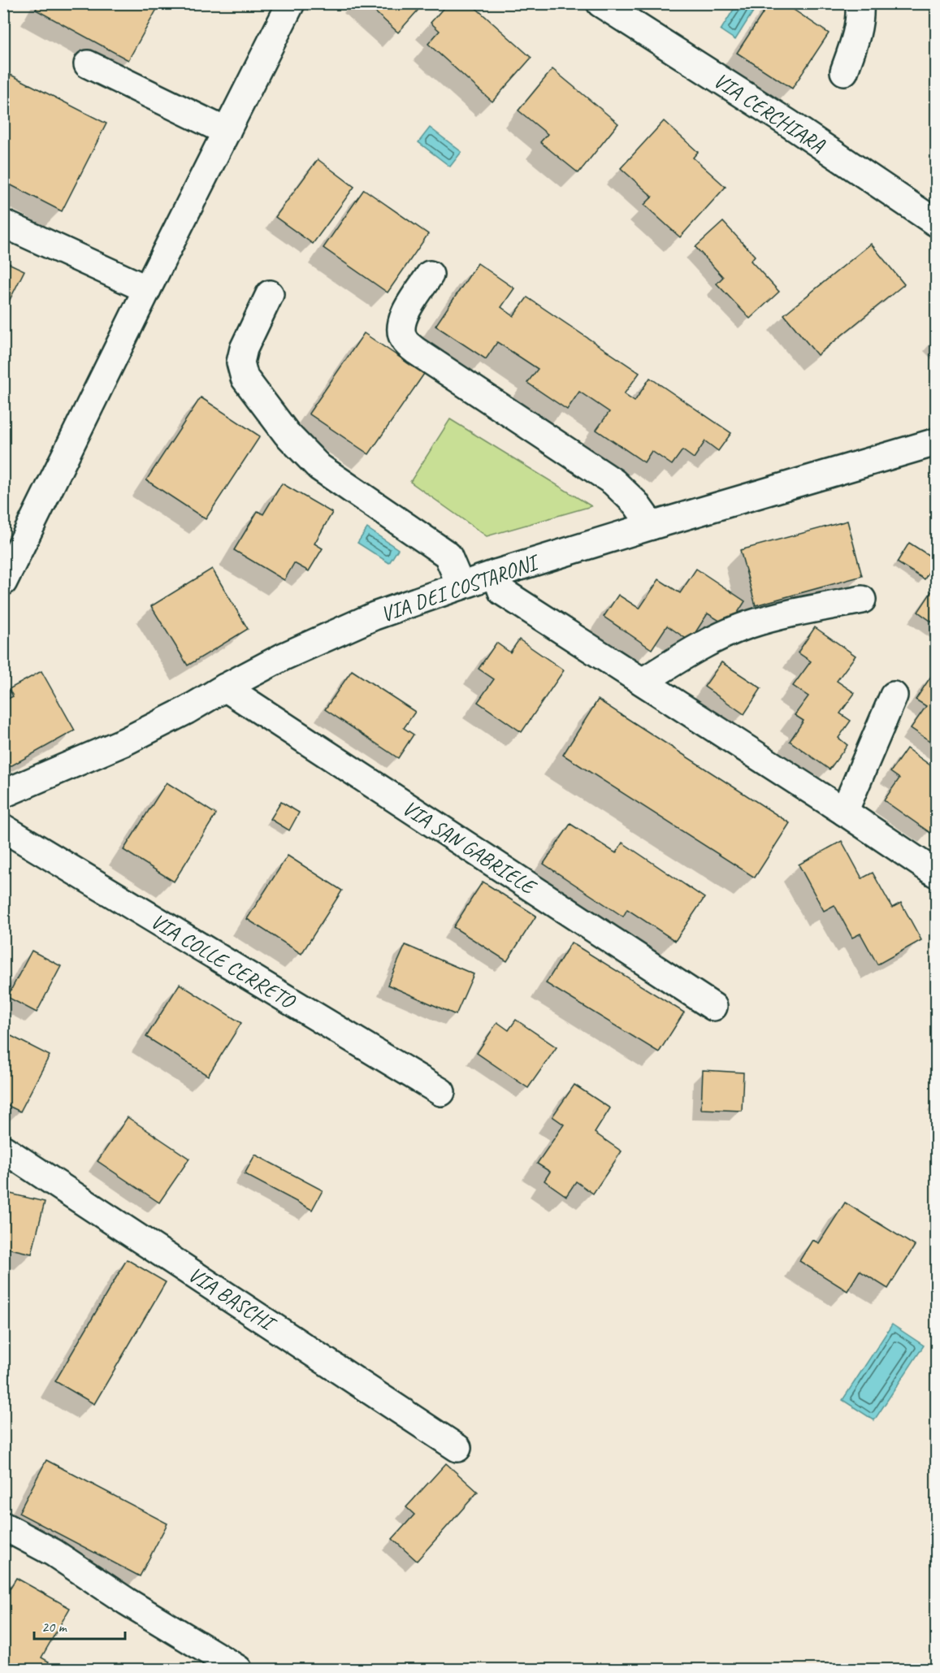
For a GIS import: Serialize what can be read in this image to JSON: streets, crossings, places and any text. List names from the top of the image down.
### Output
{
  "streets": {
    "street": [
      "VIA CERCHIARA",
      "VIA DEI COSTARONI",
      "VIA SAN GABRIELE",
      "VIA COLLE CERRETO",
      "VIA BASCHI"
    ]
  },
  "crossings": [
    ["VIA DEI COSTARONI", "VIA SAN GABRIELE"]
  ],
  "scale_bar": "20 m"
}
